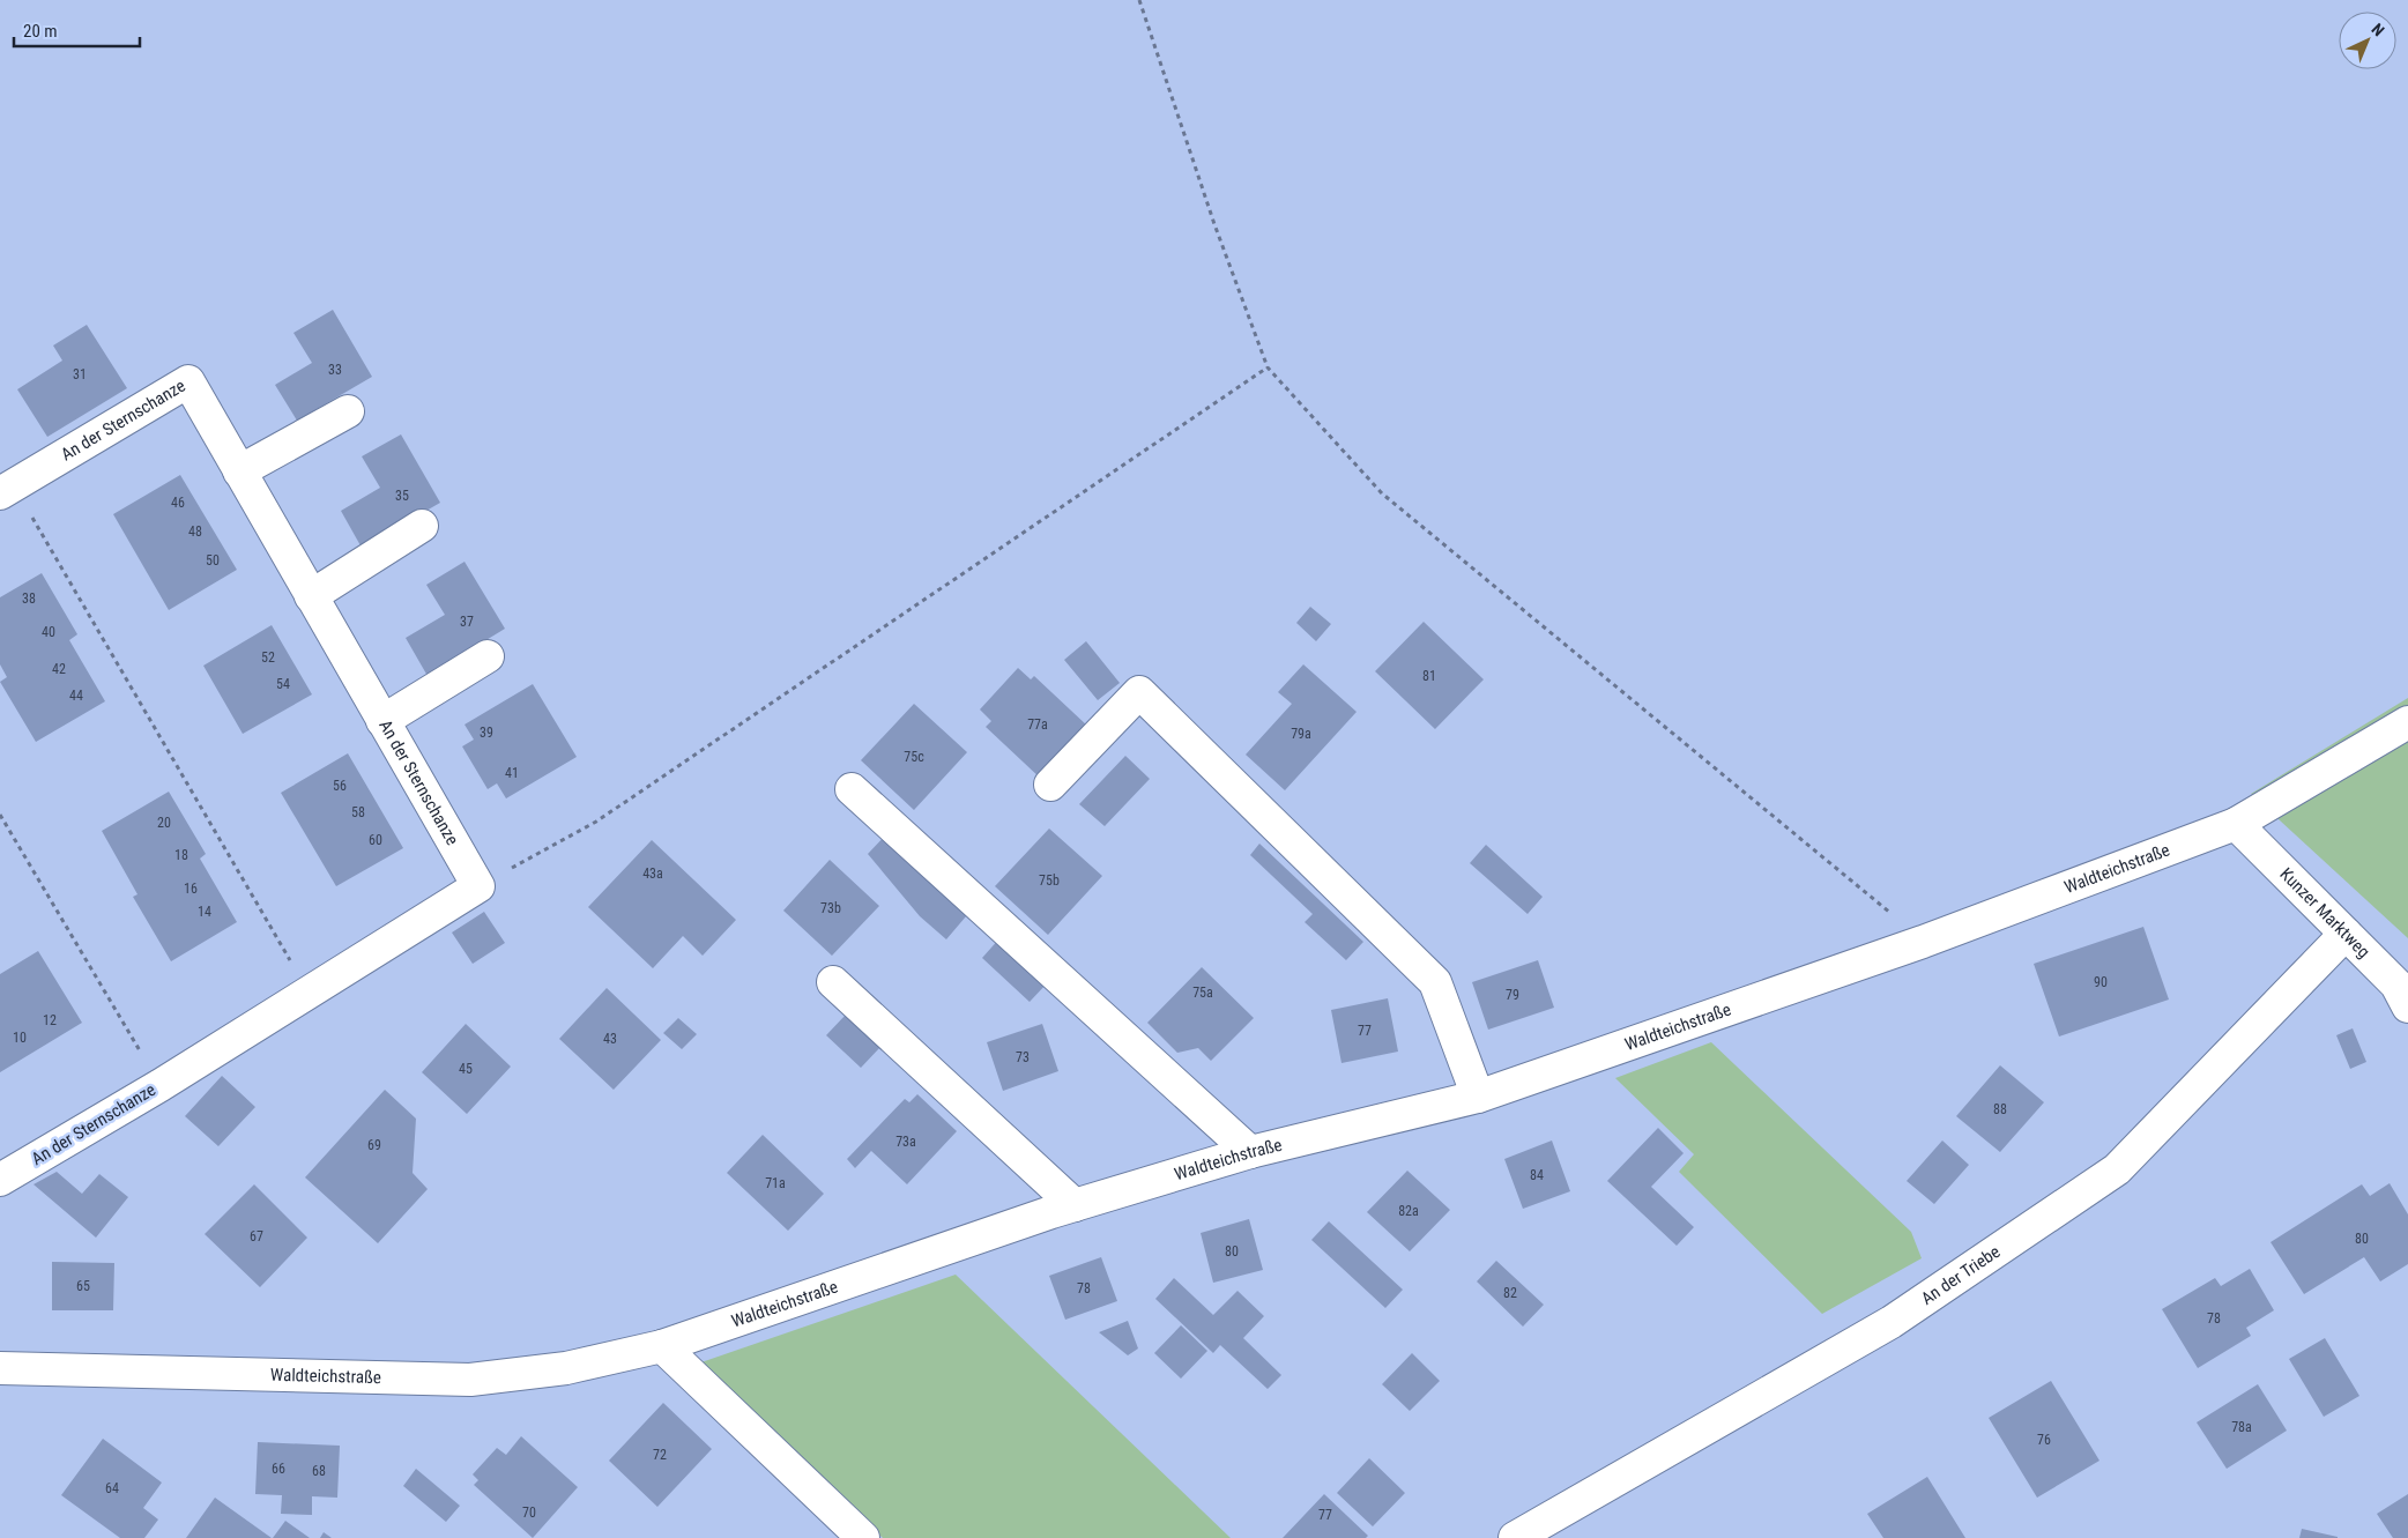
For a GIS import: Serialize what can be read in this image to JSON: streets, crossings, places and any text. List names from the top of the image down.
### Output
{
  "streets": {
    "street": [
      "An der Sternschanze",
      "Waldteichstraße",
      "Kunzer Marktweg",
      "An der Triebe"
    ]
  },
  "crossings": [
    ["Waldteichstraße", "Kunzer Marktweg"],
    ["Kunzer Marktweg", "An der Triebe"]
  ],
  "house_numbers": [
    "33",
    "31",
    "35",
    "46",
    "48",
    "50",
    "38",
    "37",
    "40",
    "52",
    "42",
    "81",
    "54",
    "44",
    "77a",
    "39",
    "79a",
    "75c",
    "41",
    "56",
    "58",
    "20",
    "60",
    "18",
    "43a",
    "75b",
    "16",
    "73b",
    "14",
    "90",
    "75a",
    "79",
    "12",
    "77",
    "10",
    "43",
    "73",
    "45",
    "88",
    "73a",
    "69",
    "84",
    "71a",
    "82a",
    "67",
    "80",
    "80",
    "65",
    "78",
    "82",
    "78",
    "78a",
    "76",
    "72",
    "66",
    "68",
    "64",
    "70",
    "77"
  ],
  "scale_bar": "20 m",
  "north": "top right"
}
